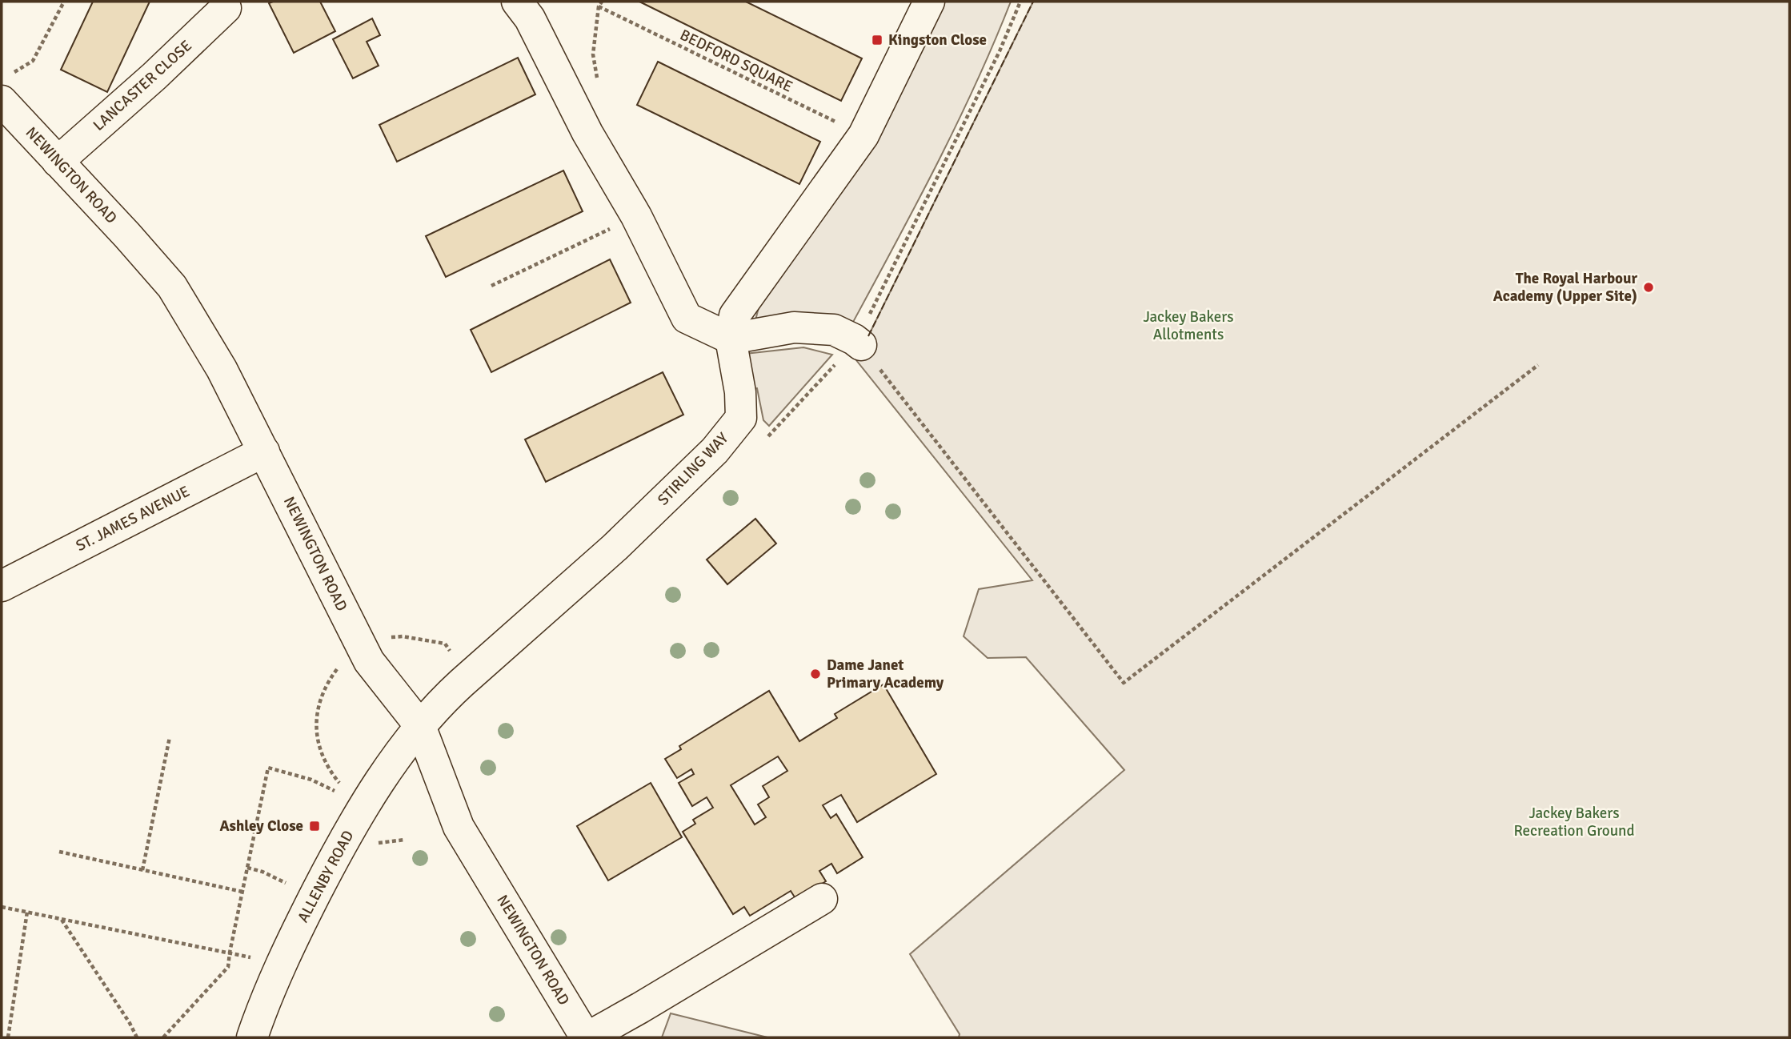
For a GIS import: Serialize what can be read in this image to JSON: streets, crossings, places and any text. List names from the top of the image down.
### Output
{
  "streets": {
    "street": [
      "LANCASTER CLOSE",
      "NEWINGTON ROAD",
      "STIRLING WAY",
      "ST. JAMES AVENUE",
      "ALLENBY ROAD"
    ],
    "path": ["BEDFORD SQUARE"]
  },
  "crossings": [
    ["BEDFORD SQUARE", "STIRLING WAY"],
    ["LANCASTER CLOSE", "NEWINGTON ROAD"],
    ["NEWINGTON ROAD", "STIRLING WAY"],
    ["NEWINGTON ROAD", "ST. JAMES AVENUE"],
    ["NEWINGTON ROAD", "ALLENBY ROAD"],
    ["STIRLING WAY", "ALLENBY ROAD"]
  ],
  "parks": ["Jackey Bakers Allotments", "Jackey Bakers Recreation Ground"],
  "places": {
    "transit": ["Kingston Close", "Ashley Close"],
    "other": ["The Royal Harbour Academy (Upper Site)", "Dame Janet Primary Academy"]
  }
}
